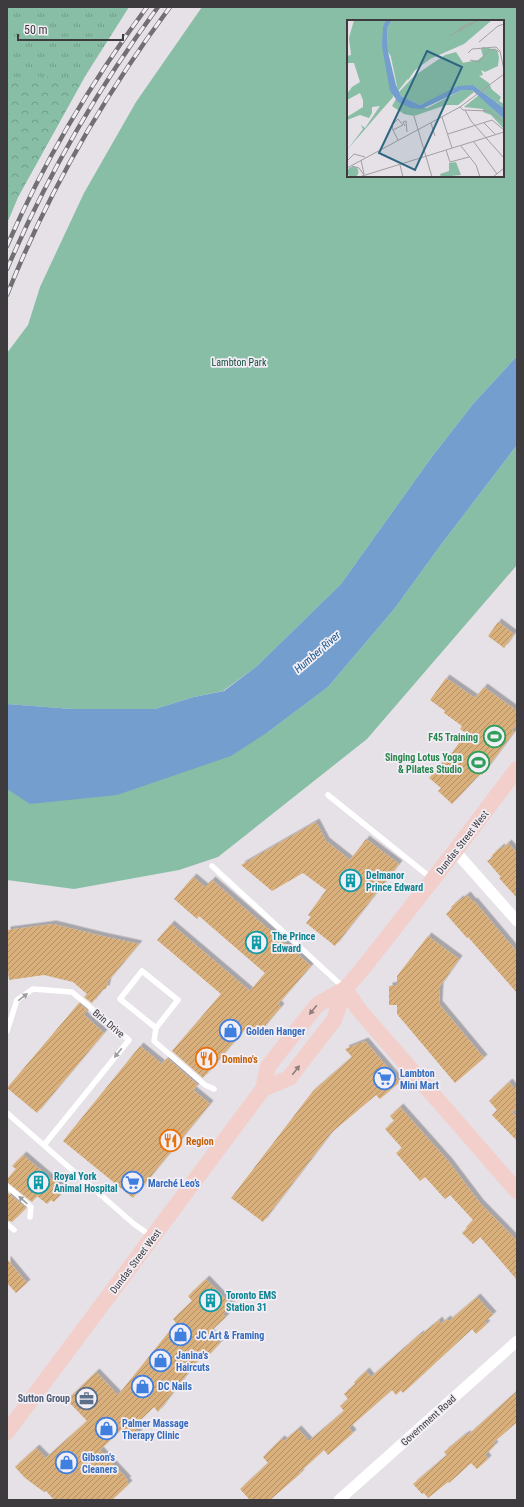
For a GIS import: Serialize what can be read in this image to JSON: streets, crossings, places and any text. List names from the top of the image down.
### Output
{
  "streets": {
    "main road": ["Dundas Street West"],
    "street": ["Government Road"],
    "lane": ["Brin Drive"]
  },
  "water": ["Humber River"],
  "parks": ["Lambton Park"],
  "places": {
    "sports": ["F45 Training", "Singing Lotus Yoga & Pilates Studio"],
    "building": [
      "Delmanor Prince Edward",
      "The Prince Edward",
      "Royal York Animal Hospital",
      "Toronto EMS Station 31"
    ],
    "shop": [
      "Golden Hanger",
      "JC Art & Framing",
      "Janina's Haircuts",
      "DC Nails",
      "Palmer Massage Therapy Clinic",
      "Gibson's Cleaners"
    ],
    "restaurant": ["Domino's", "Region"],
    "supermarket": ["Lambton Mini Mart", "Marché Leo’s"],
    "office": ["Sutton Group"]
  },
  "scale_bar": "50 m"
}
